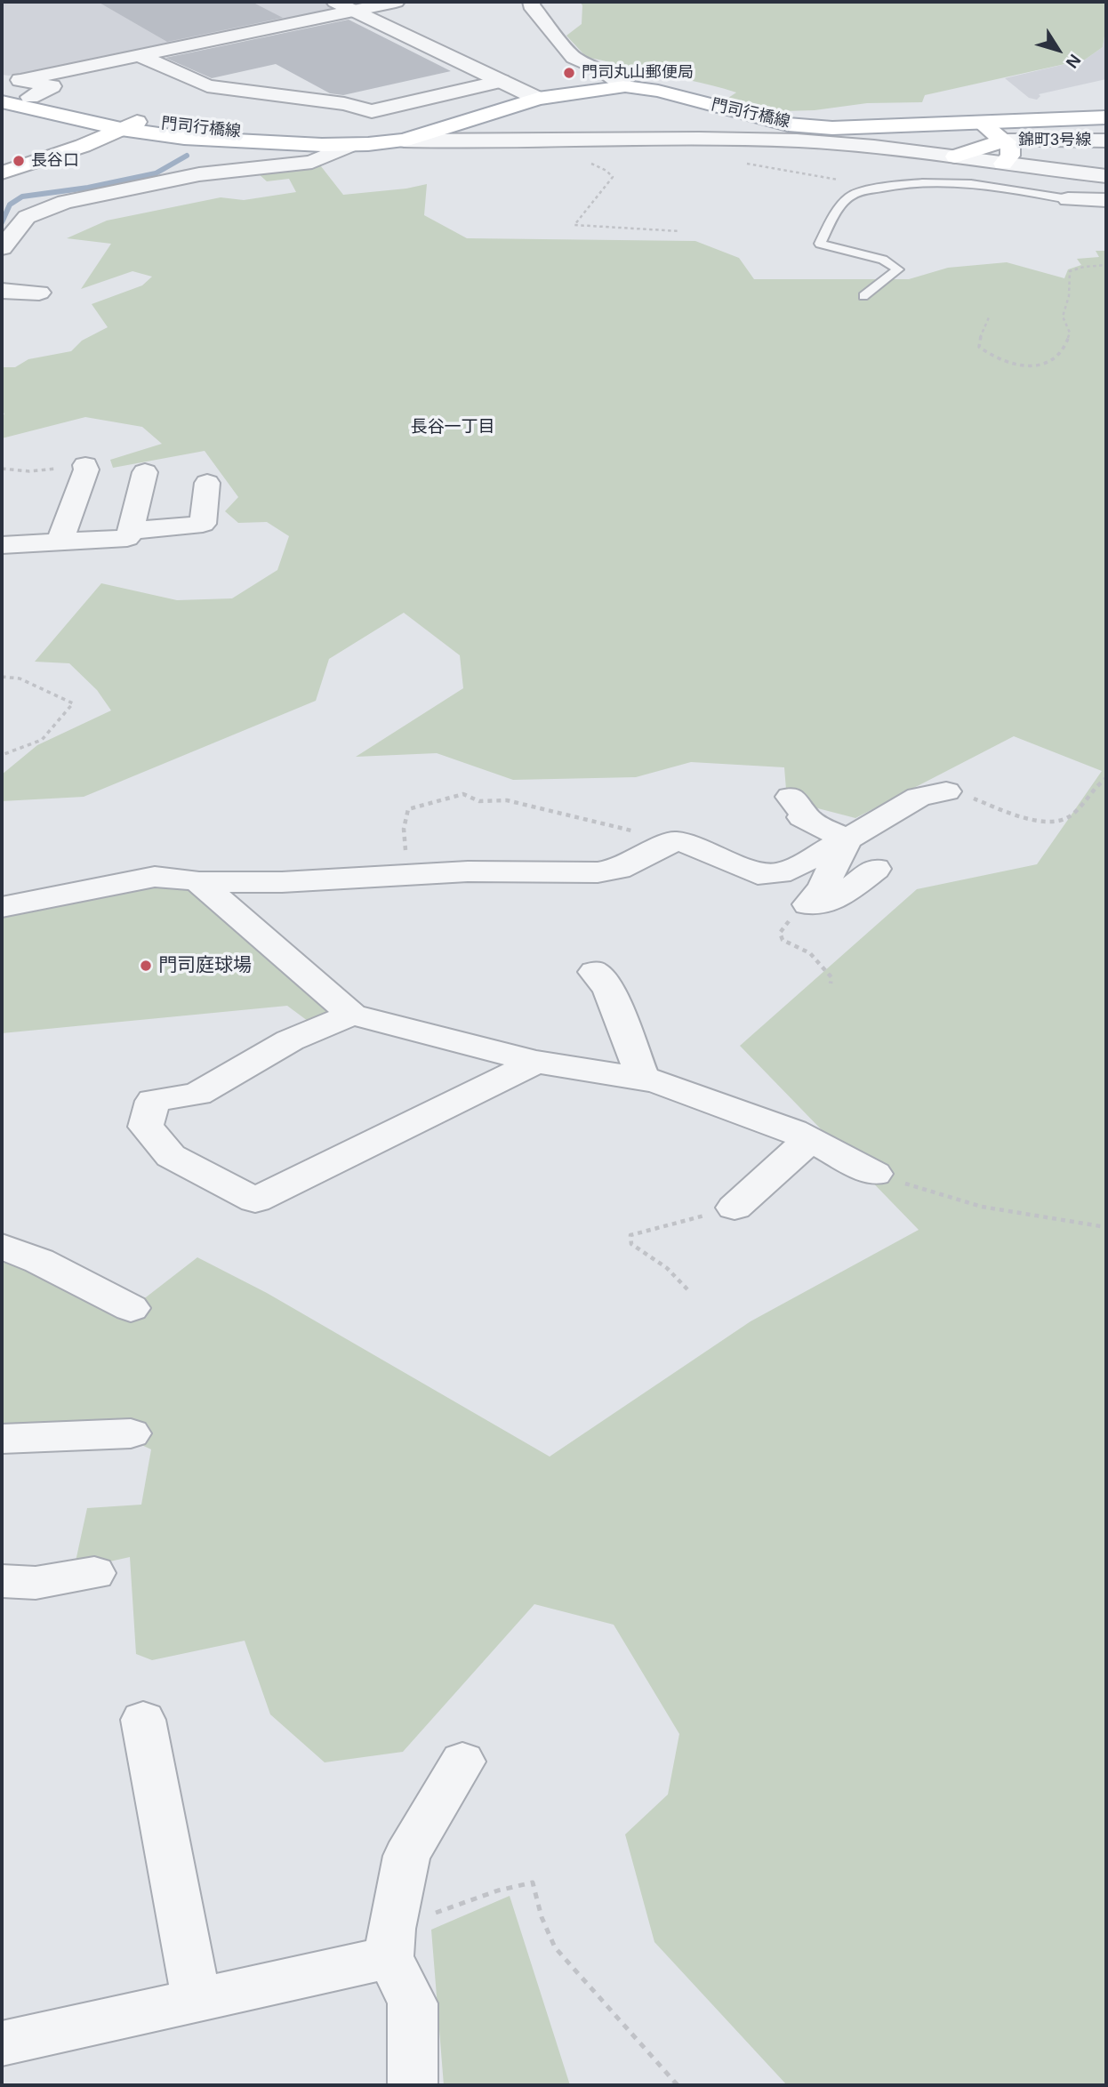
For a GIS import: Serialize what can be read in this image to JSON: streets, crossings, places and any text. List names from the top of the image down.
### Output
{
  "streets": {
    "main road": ["門司行橋線"],
    "street": ["錦町3号線"]
  },
  "districts": ["長谷一丁目"],
  "places": ["門司丸山郵便局", "長谷口", "門司庭球場"],
  "north": "bottom right"
}
